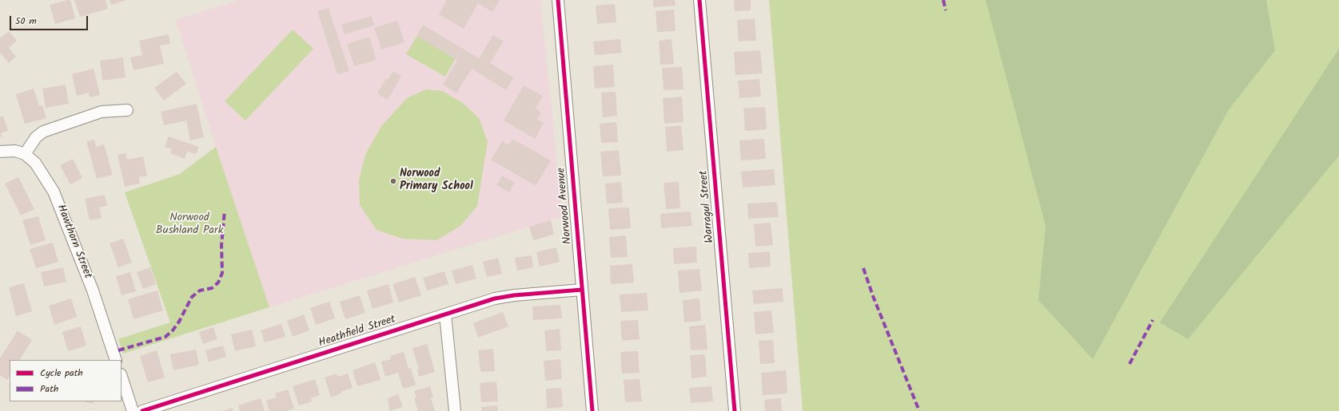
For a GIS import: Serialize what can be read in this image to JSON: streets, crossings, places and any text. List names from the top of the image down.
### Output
{
  "streets": {
    "street": [
      "Norwood Avenue",
      "Warragul Street",
      "Hawthorn Street",
      "Heathfield Street"
    ]
  },
  "crossings": [
    ["Norwood Avenue", "Heathfield Street"]
  ],
  "parks": ["Norwood Bushland Park"],
  "places": ["Norwood Primary School"],
  "legend": ["Cycle path", "Path"],
  "scale_bar": "50 m"
}
